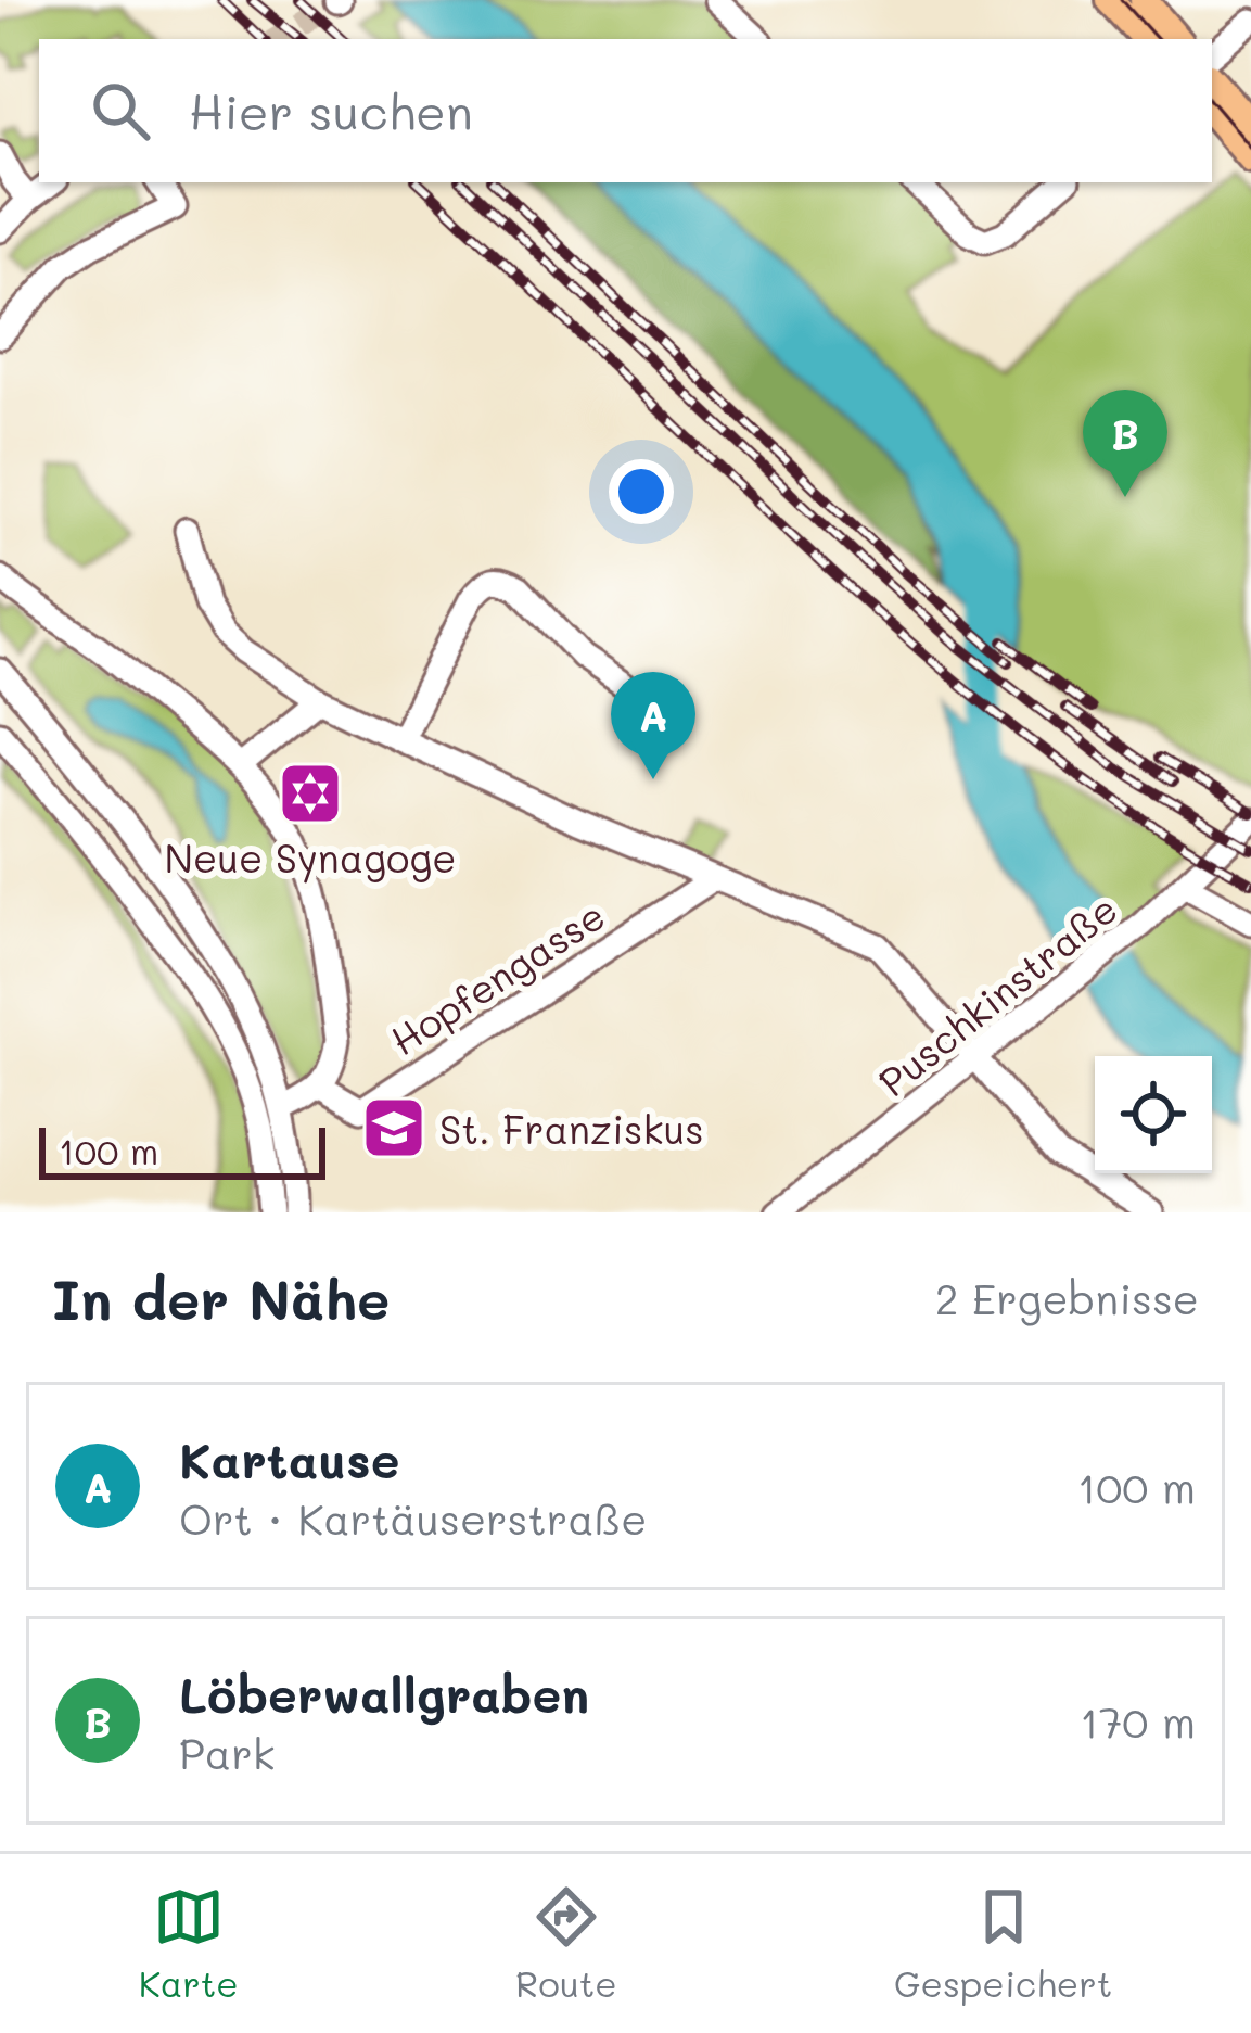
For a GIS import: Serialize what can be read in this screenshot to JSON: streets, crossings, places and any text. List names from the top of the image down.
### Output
{
  "streets": {
    "street": ["Hopfengasse", "Puschkinstraße"]
  },
  "places": {
    "synagogue": ["Neue Synagoge"],
    "school or university": ["St. Franziskus"]
  },
  "scale_bar": "100 m",
  "page": {
    "search": "Hier suchen",
    "pins": ["B", "A"],
    "scale": "100 m",
    "heading": ["In der Nähe", "2 Ergebnisse"],
    "list": [
      {
        "mark": "A",
        "name": "Kartause",
        "note": "Ort · Kartäuserstraße",
        "value": "100 m"
      },
      {
        "mark": "B",
        "name": "Löberwallgraben",
        "note": "Park",
        "value": "170 m"
      }
    ],
    "nav": ["Karte", "Route", "Gespeichert"]
  }
}
